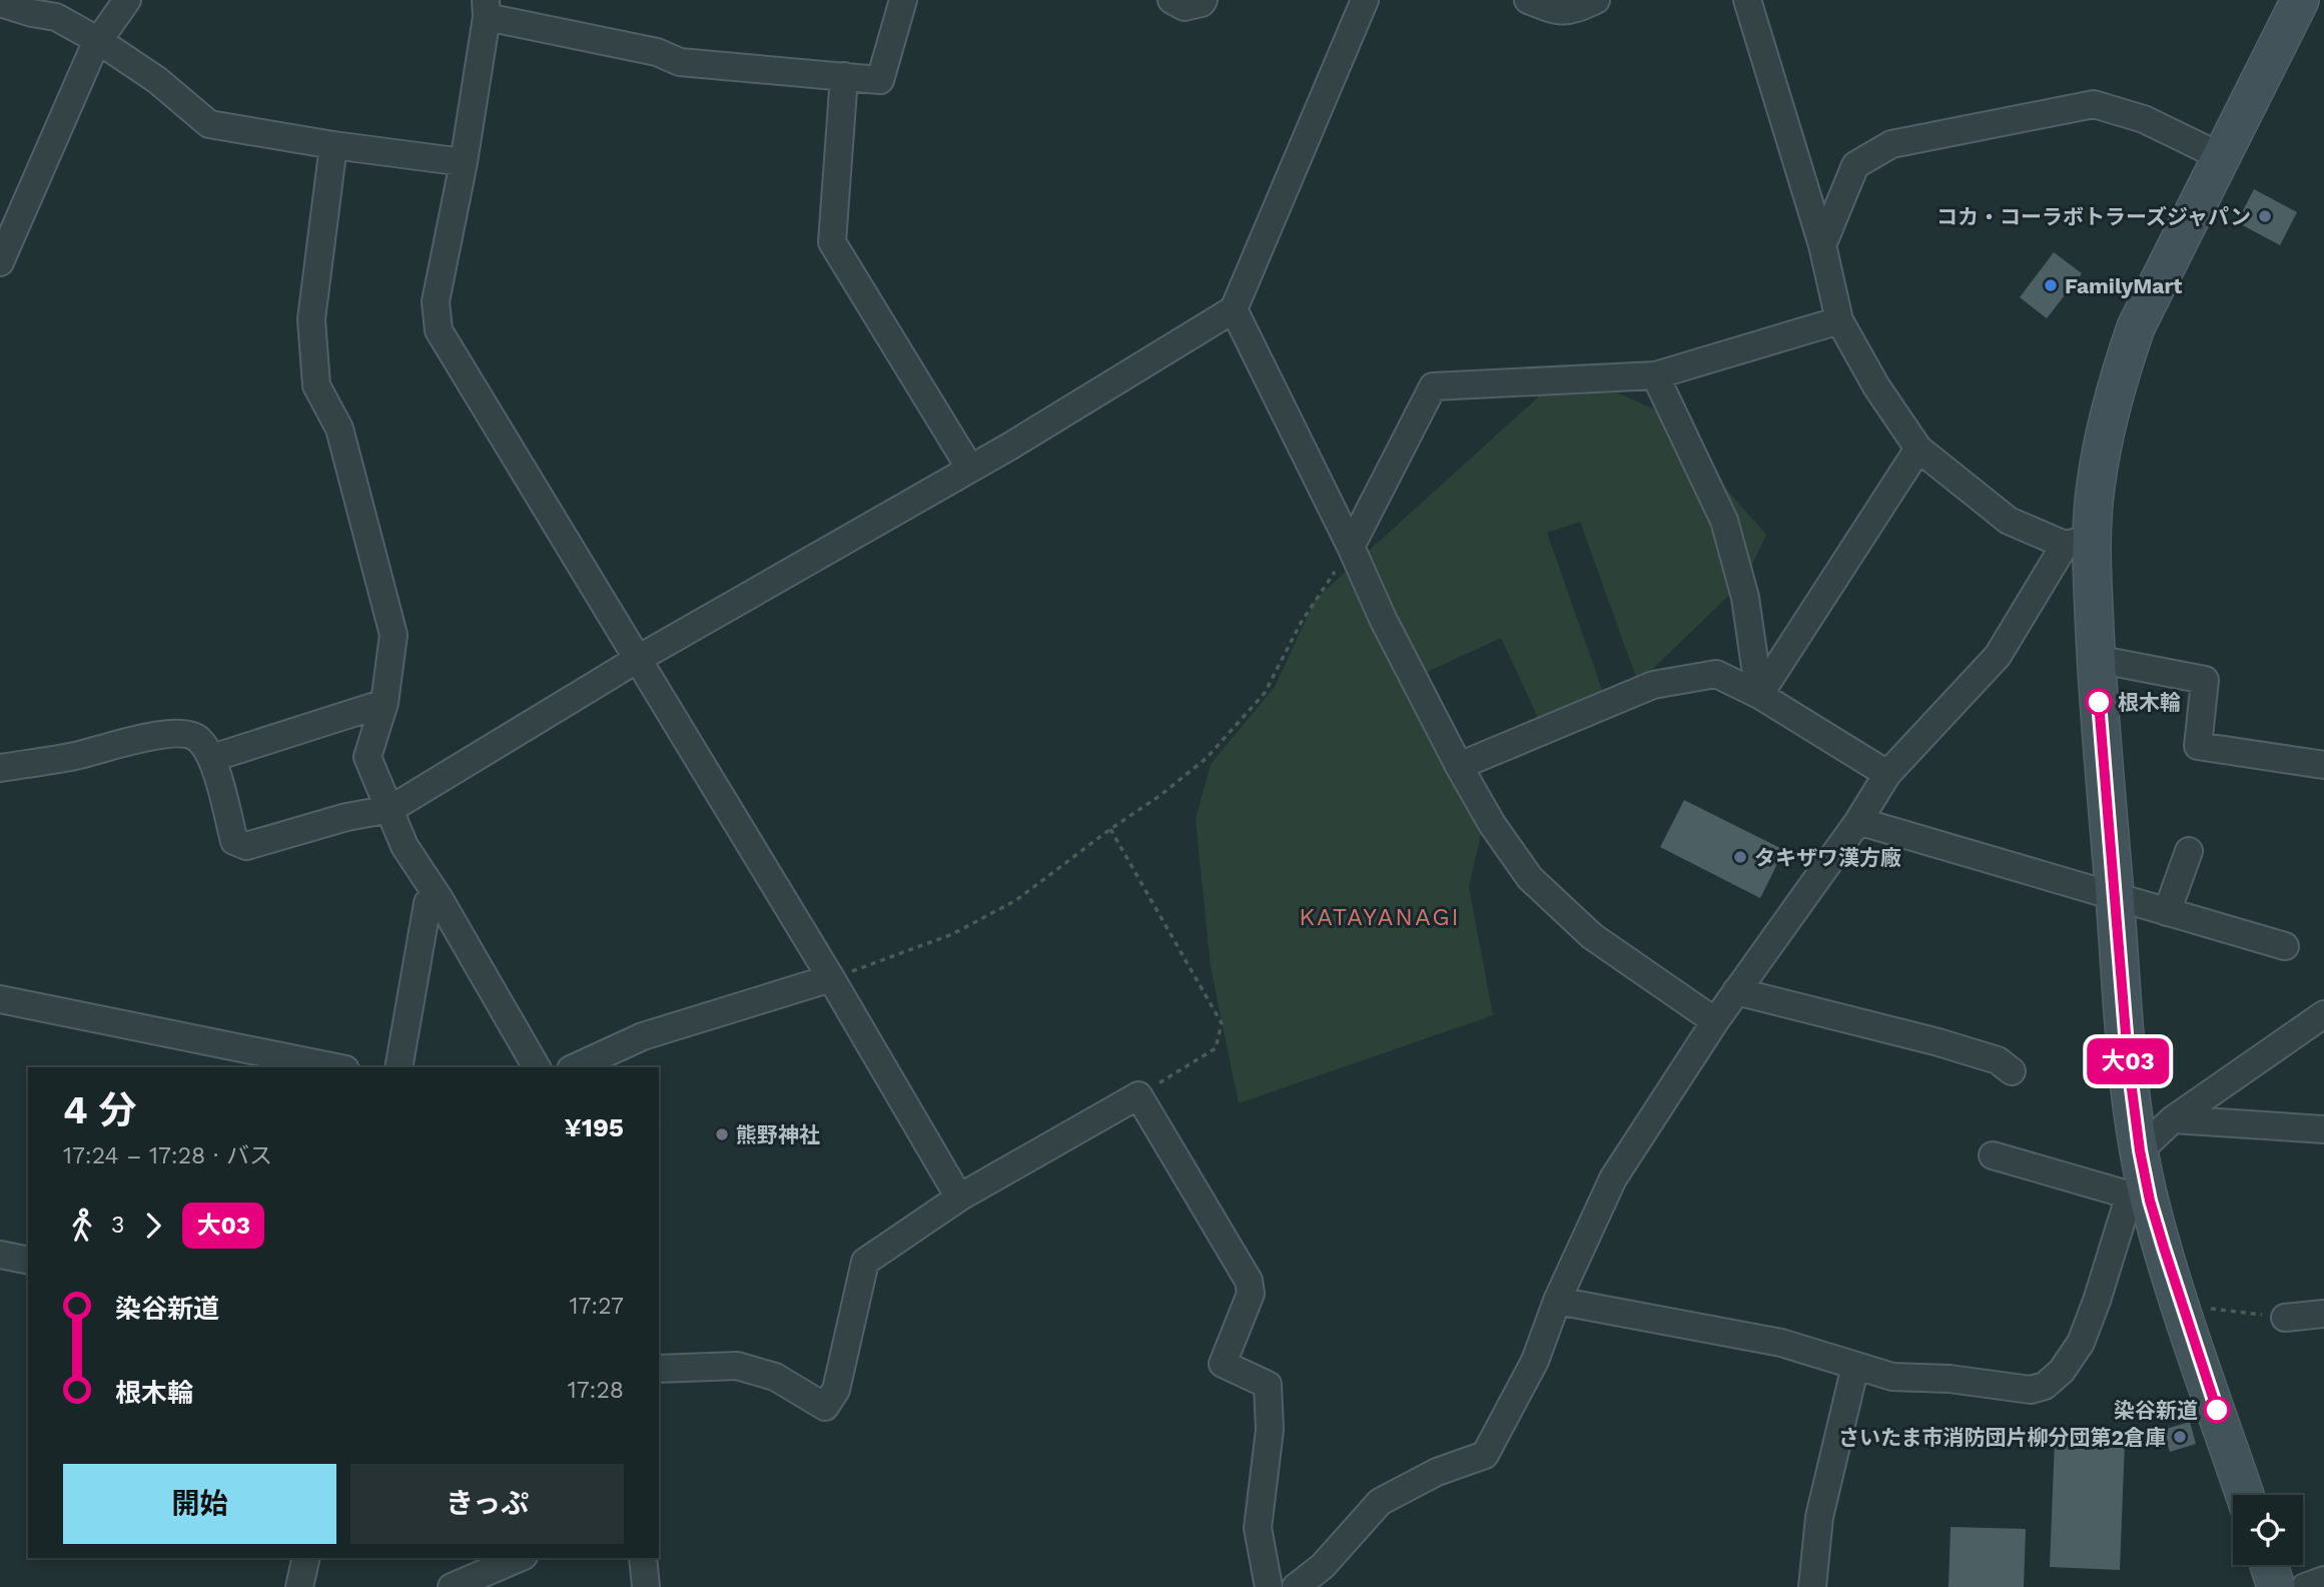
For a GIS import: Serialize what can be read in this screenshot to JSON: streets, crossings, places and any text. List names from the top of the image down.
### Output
{
  "districts": ["KATAYANAGI"],
  "places": [
    "コカ・コーラボトラーズジャパン",
    "FamilyMart",
    "根木輪",
    "タキザワ漢方廠",
    "熊野神社",
    "染谷新道",
    "さいたま市消防団片柳分団第2倉庫"
  ],
  "lines": ["bus line 大03"],
  "page": {
    "on_map": "大03",
    "heading": ["4 分", "17:24 – 17:28 · バス", "¥195"],
    "legs": ["3", "大03"],
    "list": [
      {
        "name": "染谷新道",
        "value": "17:27"
      },
      {
        "name": "根木輪",
        "value": "17:28"
      }
    ],
    "buttons": ["開始", "きっぷ"]
  }
}
